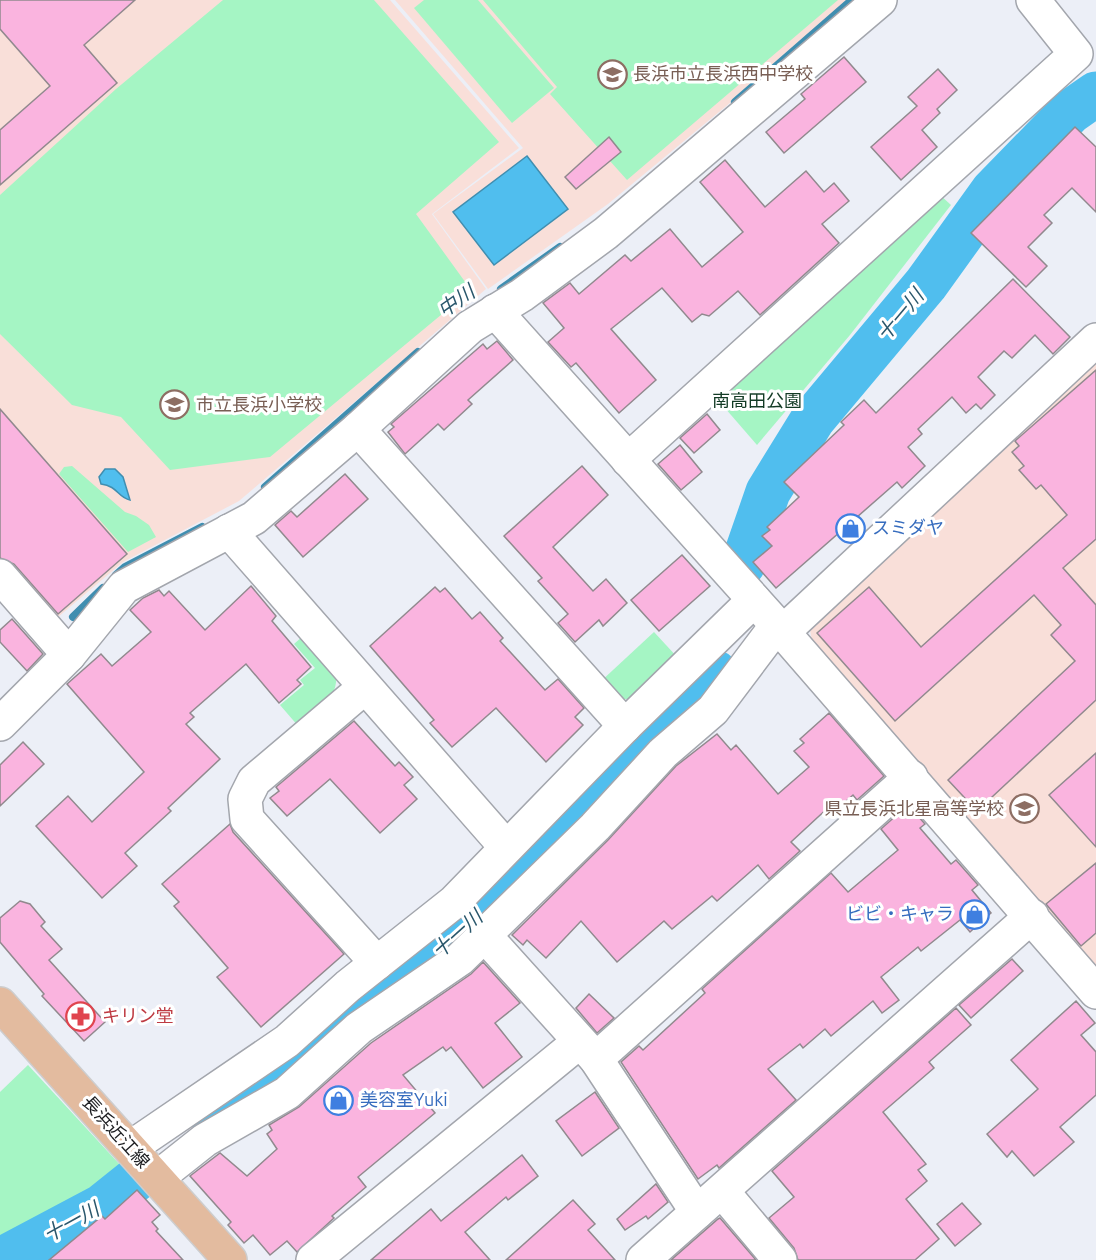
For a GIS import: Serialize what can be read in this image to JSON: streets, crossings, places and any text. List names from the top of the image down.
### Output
{
  "streets": {
    "main road": ["長浜近江線"]
  },
  "water": ["中川", "十一川"],
  "parks": ["南高田公園"],
  "places": {
    "school or university": ["長浜市立長浜西中学校", "市立長浜小学校", "県立長浜北星高等学校"],
    "shop": ["スミダヤ", "ビビ・キャラ", "美容室Yuki"],
    "pharmacy": ["キリン堂"]
  }
}
